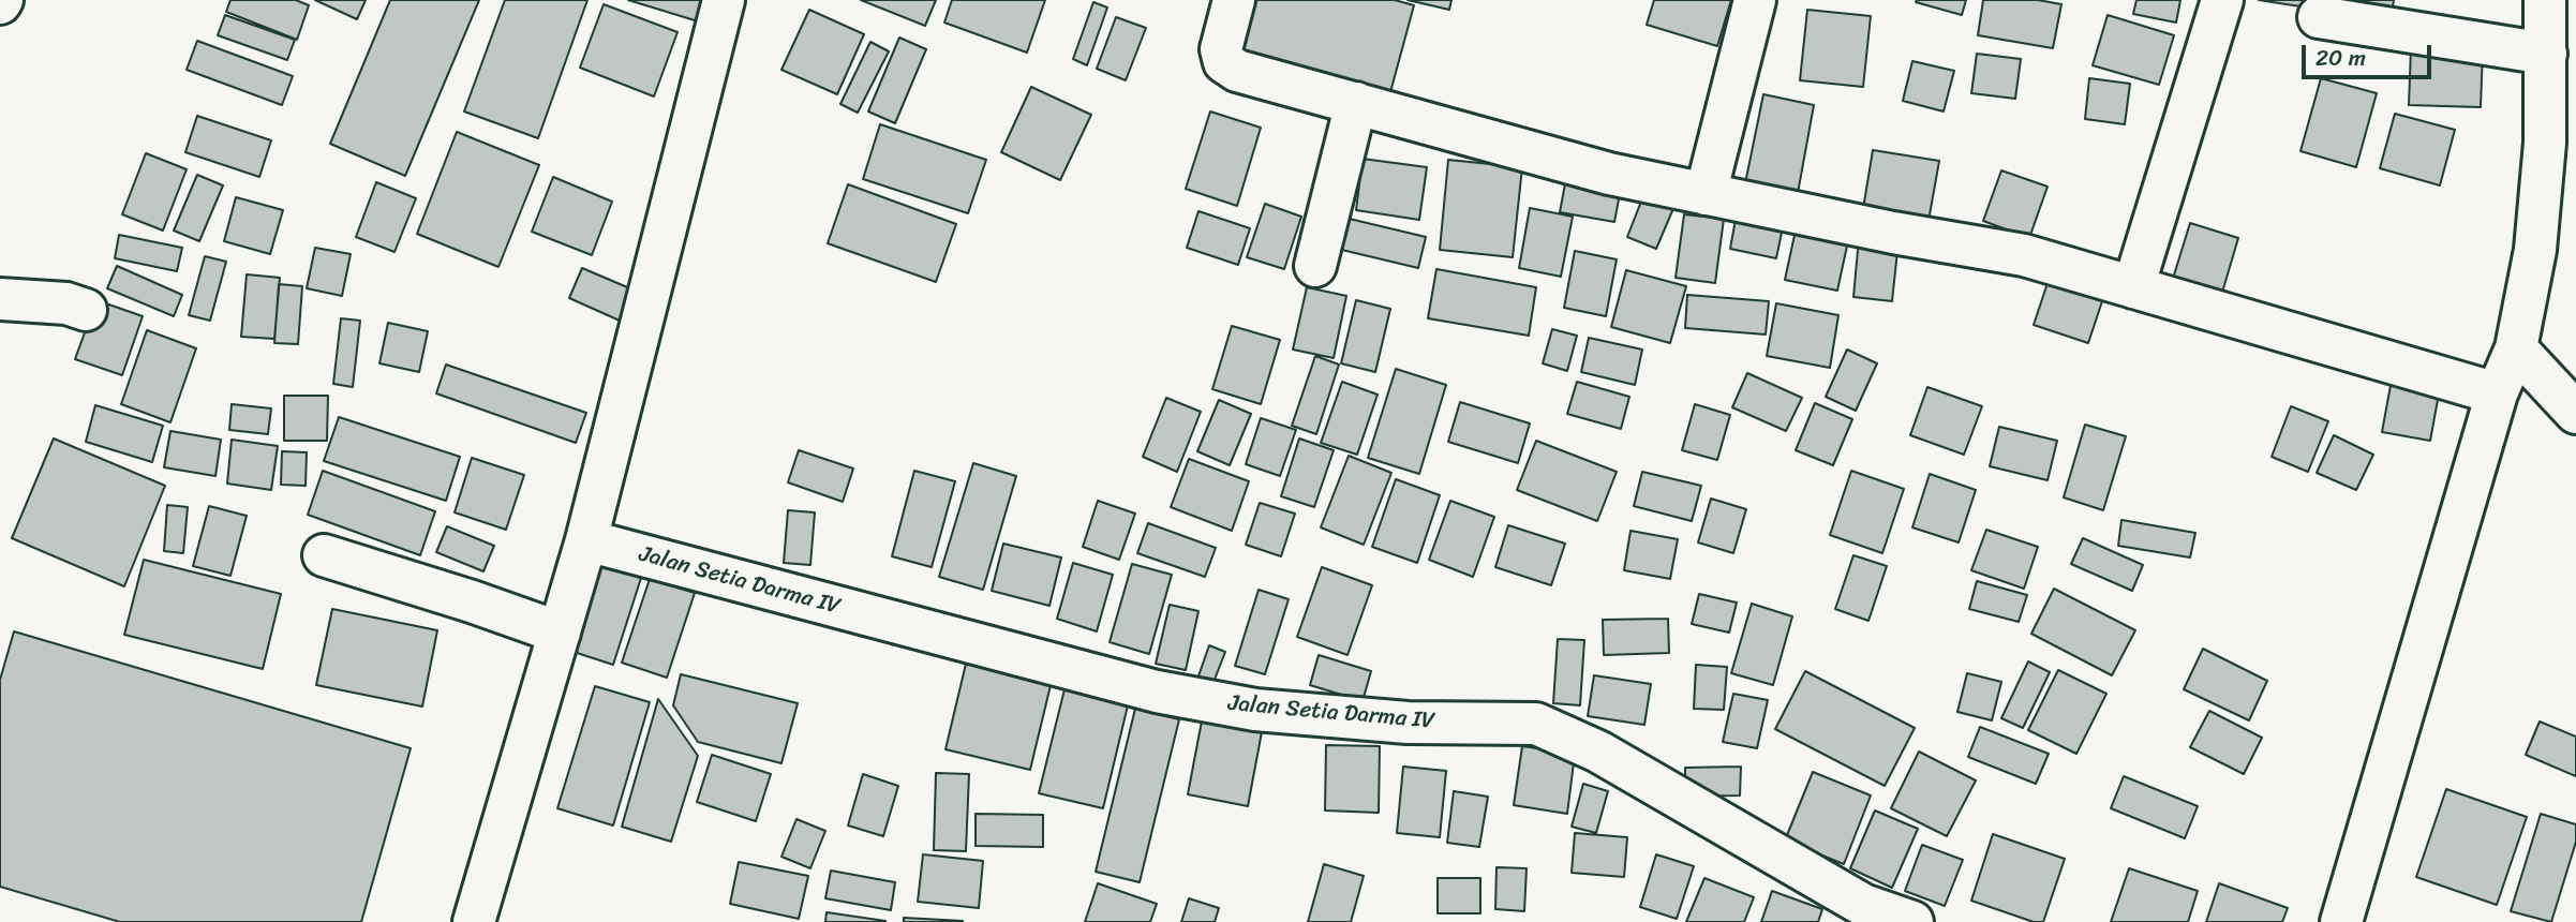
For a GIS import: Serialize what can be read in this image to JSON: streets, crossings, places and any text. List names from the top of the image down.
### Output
{
  "streets": {
    "street": ["Jalan Setia Darma IV"]
  },
  "scale_bar": "20 m"
}
